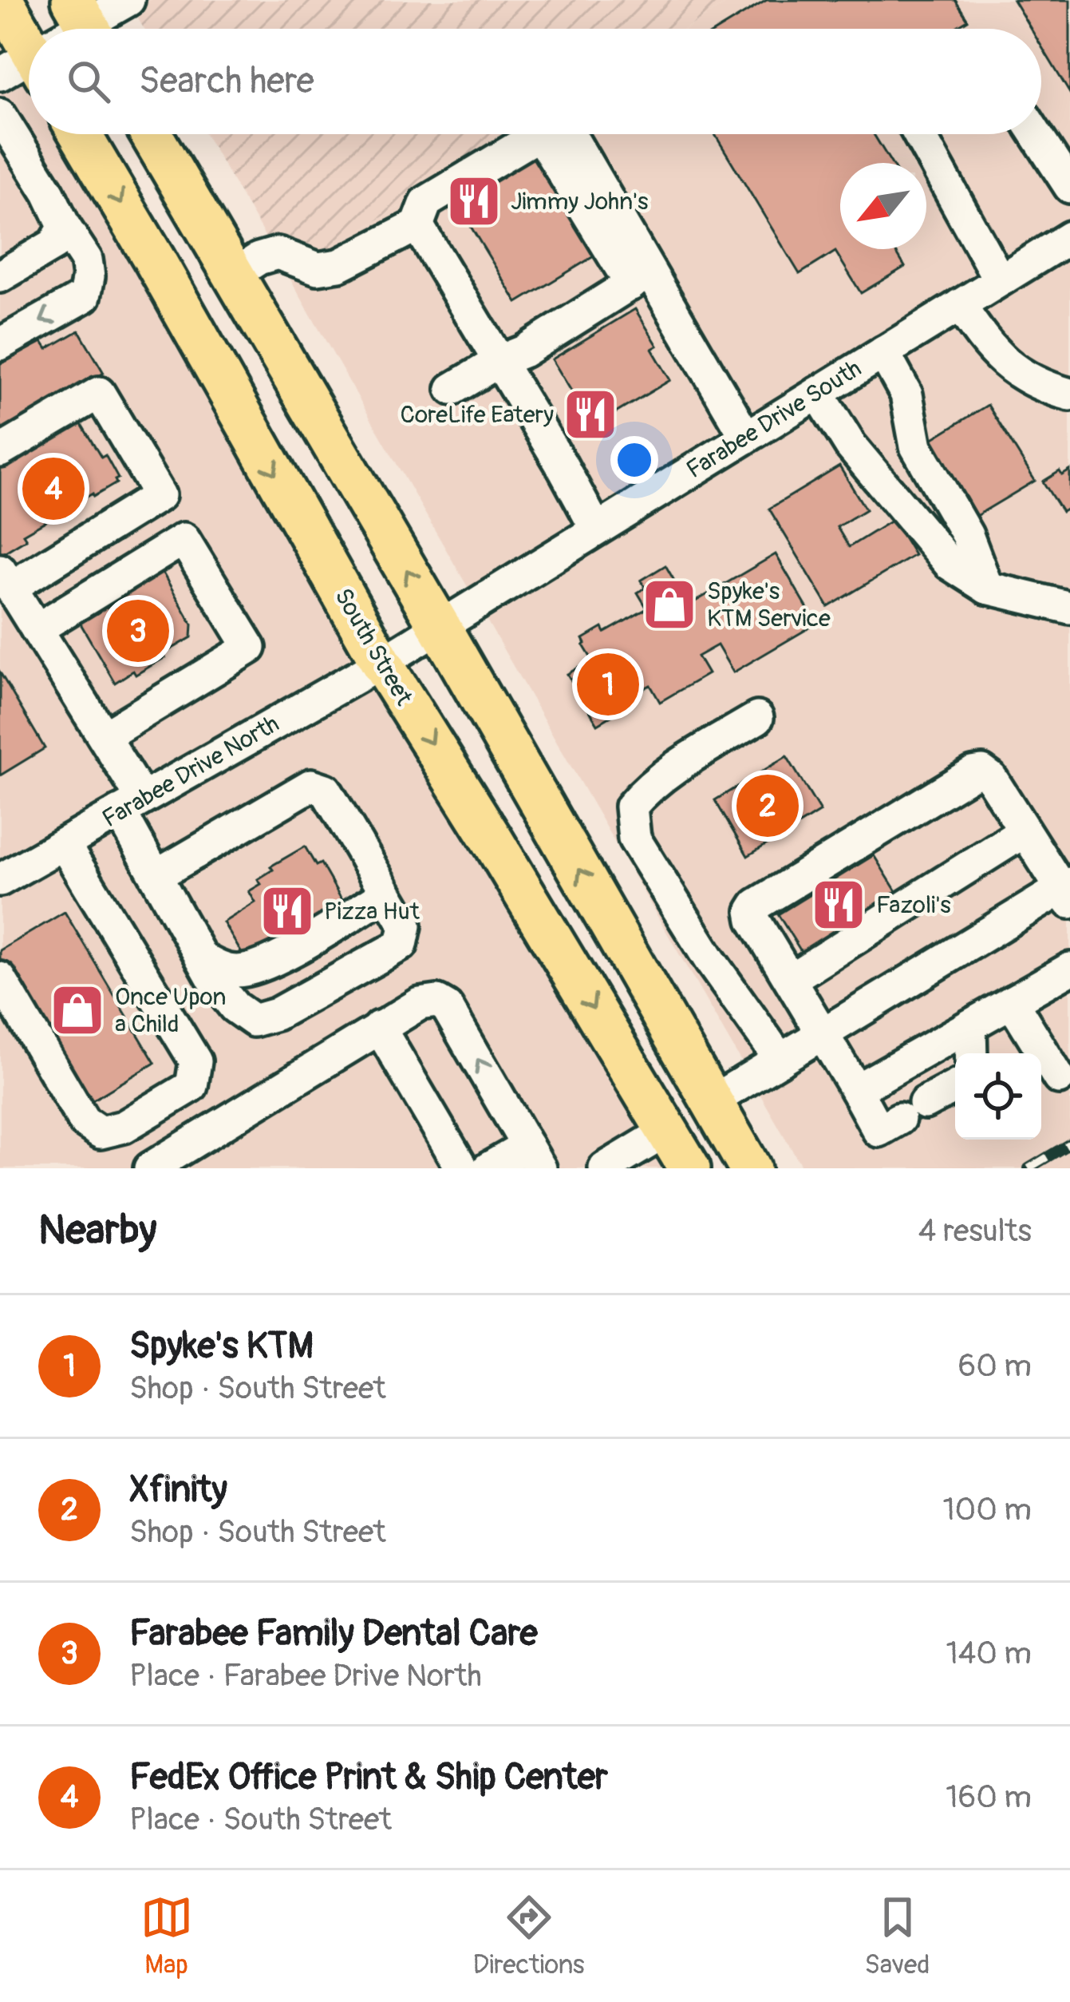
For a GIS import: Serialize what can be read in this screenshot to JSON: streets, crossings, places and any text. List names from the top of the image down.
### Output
{
  "streets": {
    "main road": ["South Street"],
    "street": ["Farabee Drive South", "Farabee Drive North"]
  },
  "crossings": [
    ["Farabee Drive South", "South Street"],
    ["Farabee Drive South", "Farabee Drive North"],
    ["South Street", "Farabee Drive North"]
  ],
  "places": {
    "restaurant": [
      "Jimmy John's",
      "CoreLife Eatery",
      "Fazoli's",
      "Pizza Hut"
    ],
    "shop": ["Spyke's KTM Service", "Once Upon a Child"]
  },
  "north": "bottom left",
  "page": {
    "search": "Search here",
    "pins": [
      "4",
      "3",
      "1",
      "2"
    ],
    "heading": ["Nearby", "4 results"],
    "list": [
      {
        "mark": "1",
        "name": "Spyke's KTM",
        "note": "Shop · South Street",
        "value": "60 m"
      },
      {
        "mark": "2",
        "name": "Xfinity",
        "note": "Shop · South Street",
        "value": "100 m"
      },
      {
        "mark": "3",
        "name": "Farabee Family Dental Care",
        "note": "Place · Farabee Drive North",
        "value": "140 m"
      },
      {
        "mark": "4",
        "name": "FedEx Office Print & Ship Center",
        "note": "Place · South Street",
        "value": "160 m"
      }
    ],
    "nav": ["Map", "Directions", "Saved"]
  }
}
